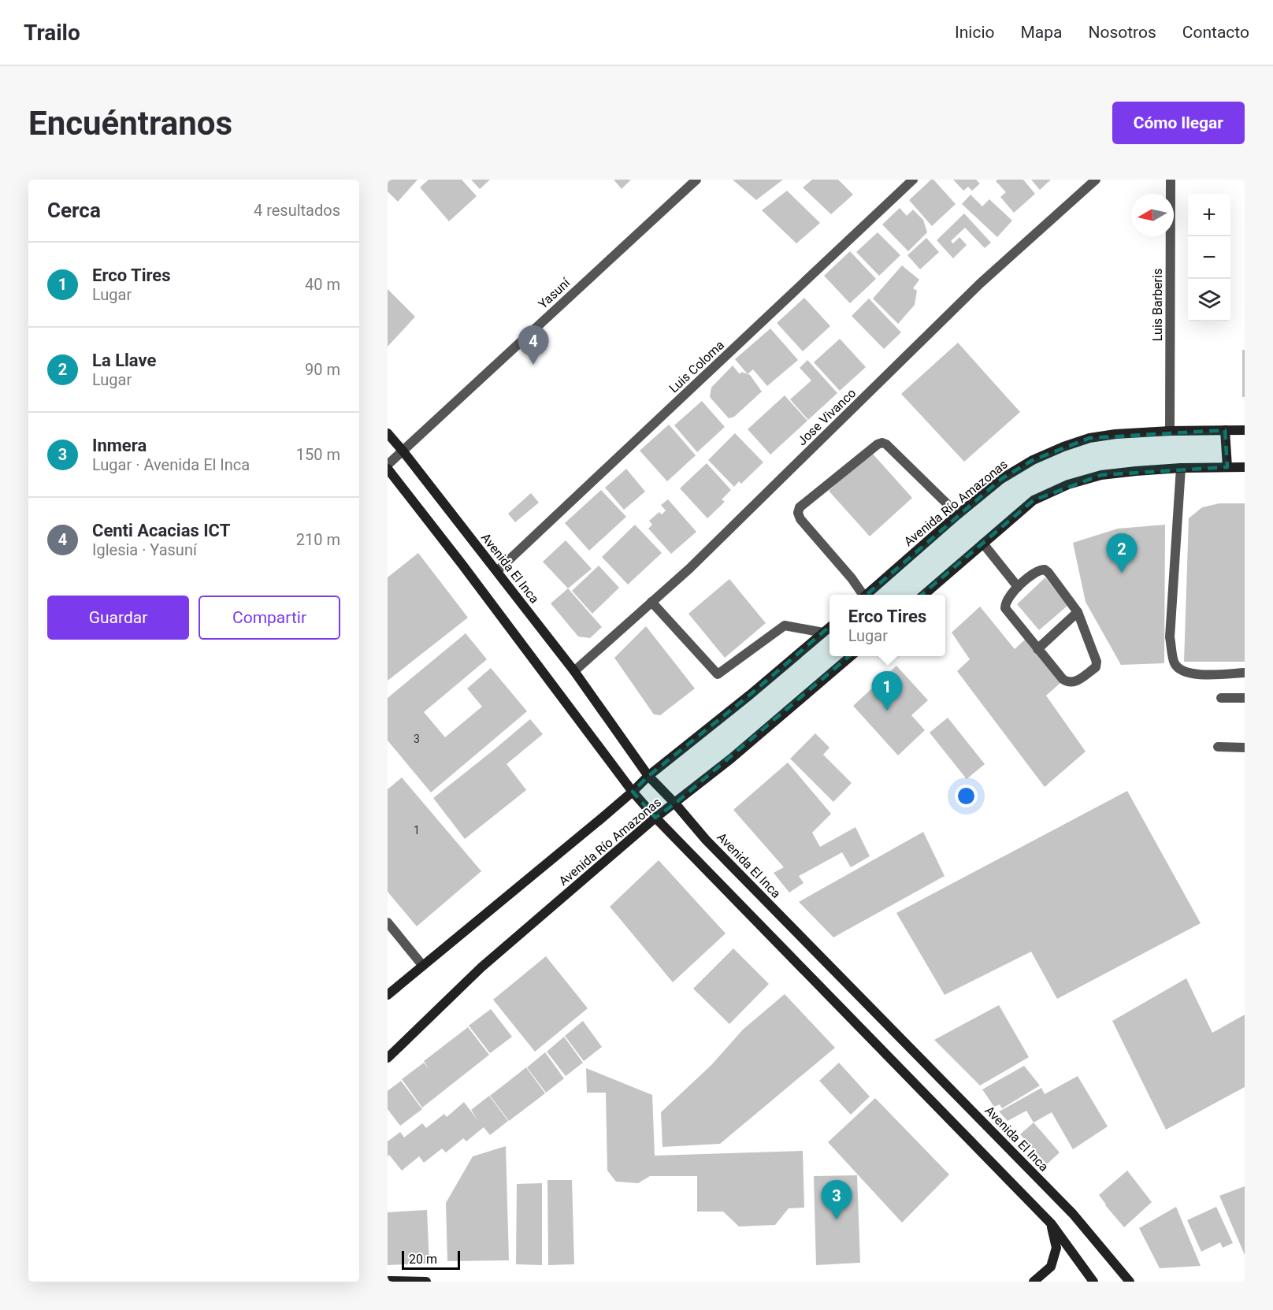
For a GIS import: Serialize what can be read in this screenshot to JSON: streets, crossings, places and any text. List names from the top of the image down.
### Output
{
  "streets": {
    "main road": ["Avenida Río Amazonas", "Avenida El Inca"],
    "street": [
      "Yasuní",
      "Luis Barberis",
      "Luis Coloma",
      "Jose Vivanco"
    ]
  },
  "crossings": [
    ["Yasuní", "Avenida El Inca"],
    ["Luis Barberis", "Avenida Río Amazonas"],
    ["Luis Coloma", "Avenida El Inca"],
    ["Jose Vivanco", "Avenida El Inca"],
    ["Avenida Río Amazonas", "Avenida El Inca"]
  ],
  "house_numbers": ["3", "1"],
  "scale_bar": "20 m",
  "north": "left",
  "page": {
    "header": "Trailo",
    "nav": [
      "Inicio",
      "Mapa",
      "Nosotros",
      "Contacto"
    ],
    "buttons": [
      "Cómo llegar",
      ["Guardar", "Compartir"]
    ],
    "title": "Encuéntranos",
    "heading": ["Cerca", "4 resultados"],
    "map_buttons": ["+", "−"],
    "list": [
      {
        "mark": "1",
        "name": "Erco Tires",
        "note": "Lugar",
        "value": "40 m"
      },
      {
        "mark": "2",
        "name": "La Llave",
        "note": "Lugar",
        "value": "90 m"
      },
      {
        "mark": "3",
        "name": "Inmera",
        "note": "Lugar · Avenida El Inca",
        "value": "150 m"
      },
      {
        "mark": "4",
        "name": "Centi Acacias ICT",
        "note": "Iglesia · Yasuní",
        "value": "210 m"
      }
    ],
    "pins": [
      "4",
      "2",
      "1",
      "3"
    ],
    "popup": ["Erco Tires", "Lugar"],
    "scale": "20 m"
  }
}
